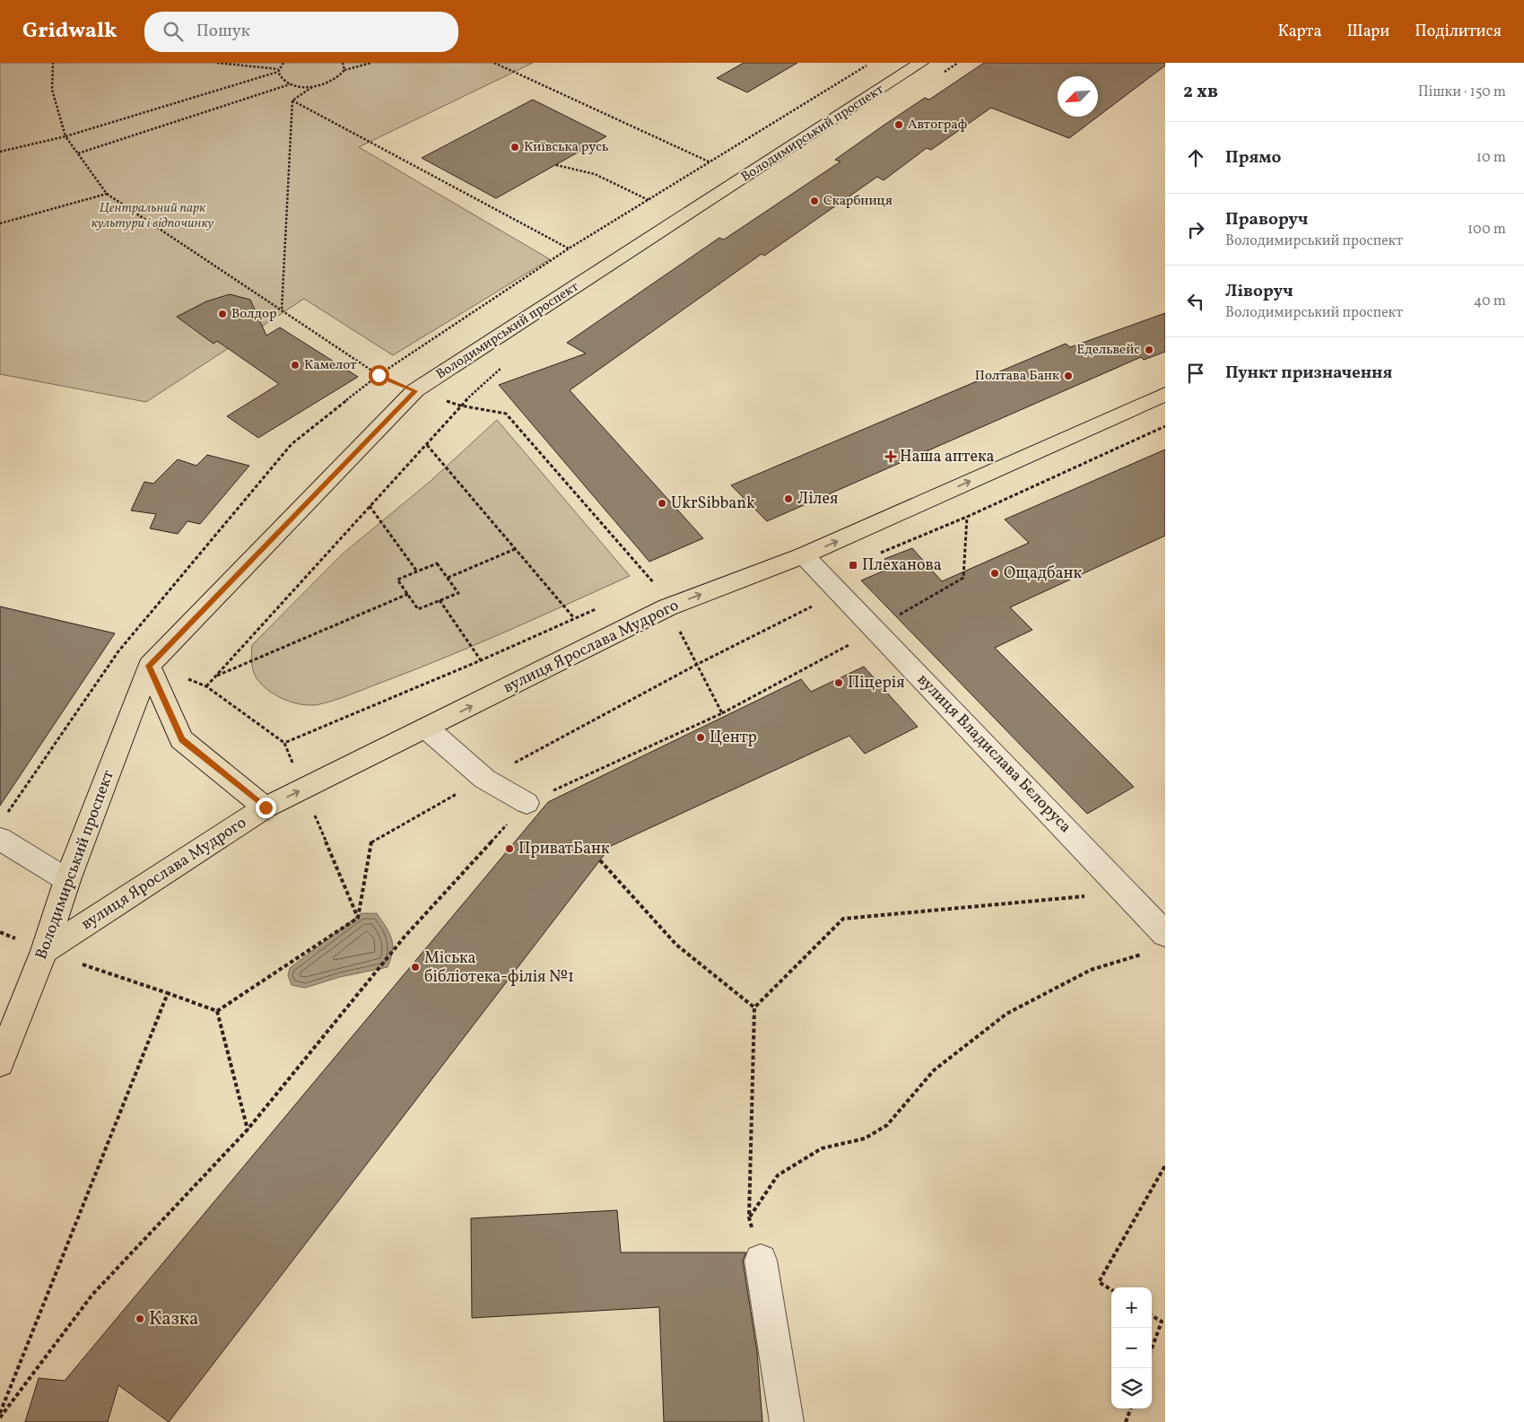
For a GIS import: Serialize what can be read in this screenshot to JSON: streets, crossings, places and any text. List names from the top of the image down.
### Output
{
  "streets": {
    "main road": ["Володимирський проспект", "вулиця Ярослава Мудрого"],
    "street": ["вулиця Владислава Бєлоруса"]
  },
  "crossings": [
    ["Володимирський проспект", "вулиця Ярослава Мудрого"],
    ["вулиця Ярослава Мудрого", "вулиця Владислава Бєлоруса"]
  ],
  "one_way": ["вулиця Ярослава Мудрого"],
  "parks": ["Центральний парк культури і відпочинку"],
  "places": {
    "other": [
      "Автограф",
      "Київська русь",
      "Скарбниця",
      "Волдор",
      "Едельвейс",
      "Камелот",
      "Полтава Банк",
      "Лілея",
      "UkrSibbank",
      "Ощадбанк",
      "Піцерія",
      "Центр",
      "ПриватБанк",
      "Міська бібліотека-філія №1",
      "Казка"
    ],
    "health": ["Наша аптека"],
    "transit": ["Плеханова"]
  },
  "north": "bottom left",
  "page": {
    "header": "Gridwalk",
    "search": "Пошук",
    "nav": ["Карта", "Шари", "Поділитися"],
    "heading": ["2 хв", "Пішки · 150 m"],
    "list": [
      ["Прямо", "10 m"],
      ["Праворуч", "Володимирський проспект", "100 m"],
      ["Ліворуч", "Володимирський проспект", "40 m"],
      "Пункт призначення"
    ],
    "map_buttons": ["+", "−"]
  }
}
